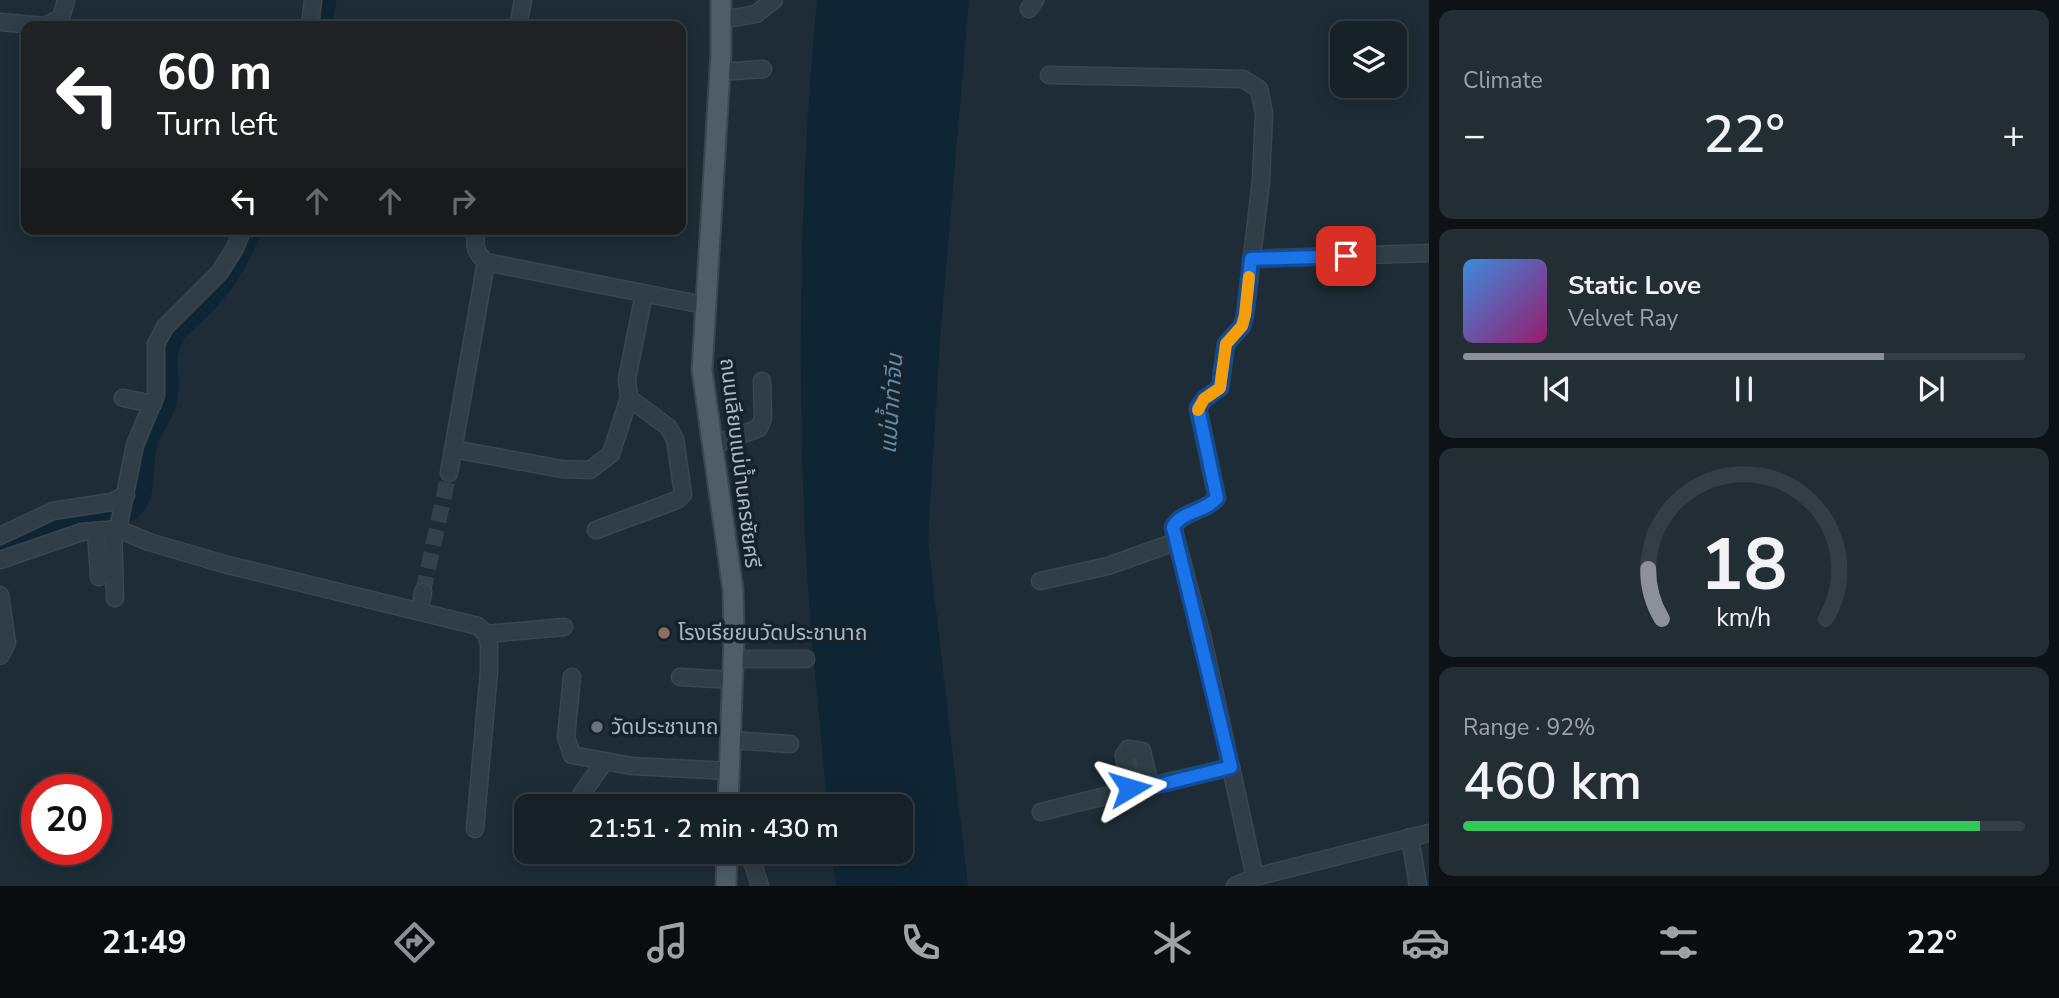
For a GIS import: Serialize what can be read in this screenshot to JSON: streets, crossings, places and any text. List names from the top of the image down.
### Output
{
  "streets": {
    "main road": ["ถนนเลียบแม่น้ำนครชัยศรี"]
  },
  "water": ["แม่น้ำท่าจีน"],
  "places": ["โรงเรียยนวัดประชานาถ", "วัดประชานาถ"],
  "page": {
    "tile": [
      "Climate",
      ["Range · 92%", "460 km"]
    ],
    "turn": ["60 m", "Turn left"],
    "heat": ["−", "22°", "+"],
    "song": ["Static Love", "Velvet Ray"],
    "limit": "20",
    "trip": "21:51 · 2 min · 430 m",
    "tabs": ["21:49", "22°"],
    "gauge": ["18", "km/h"]
  }
}
